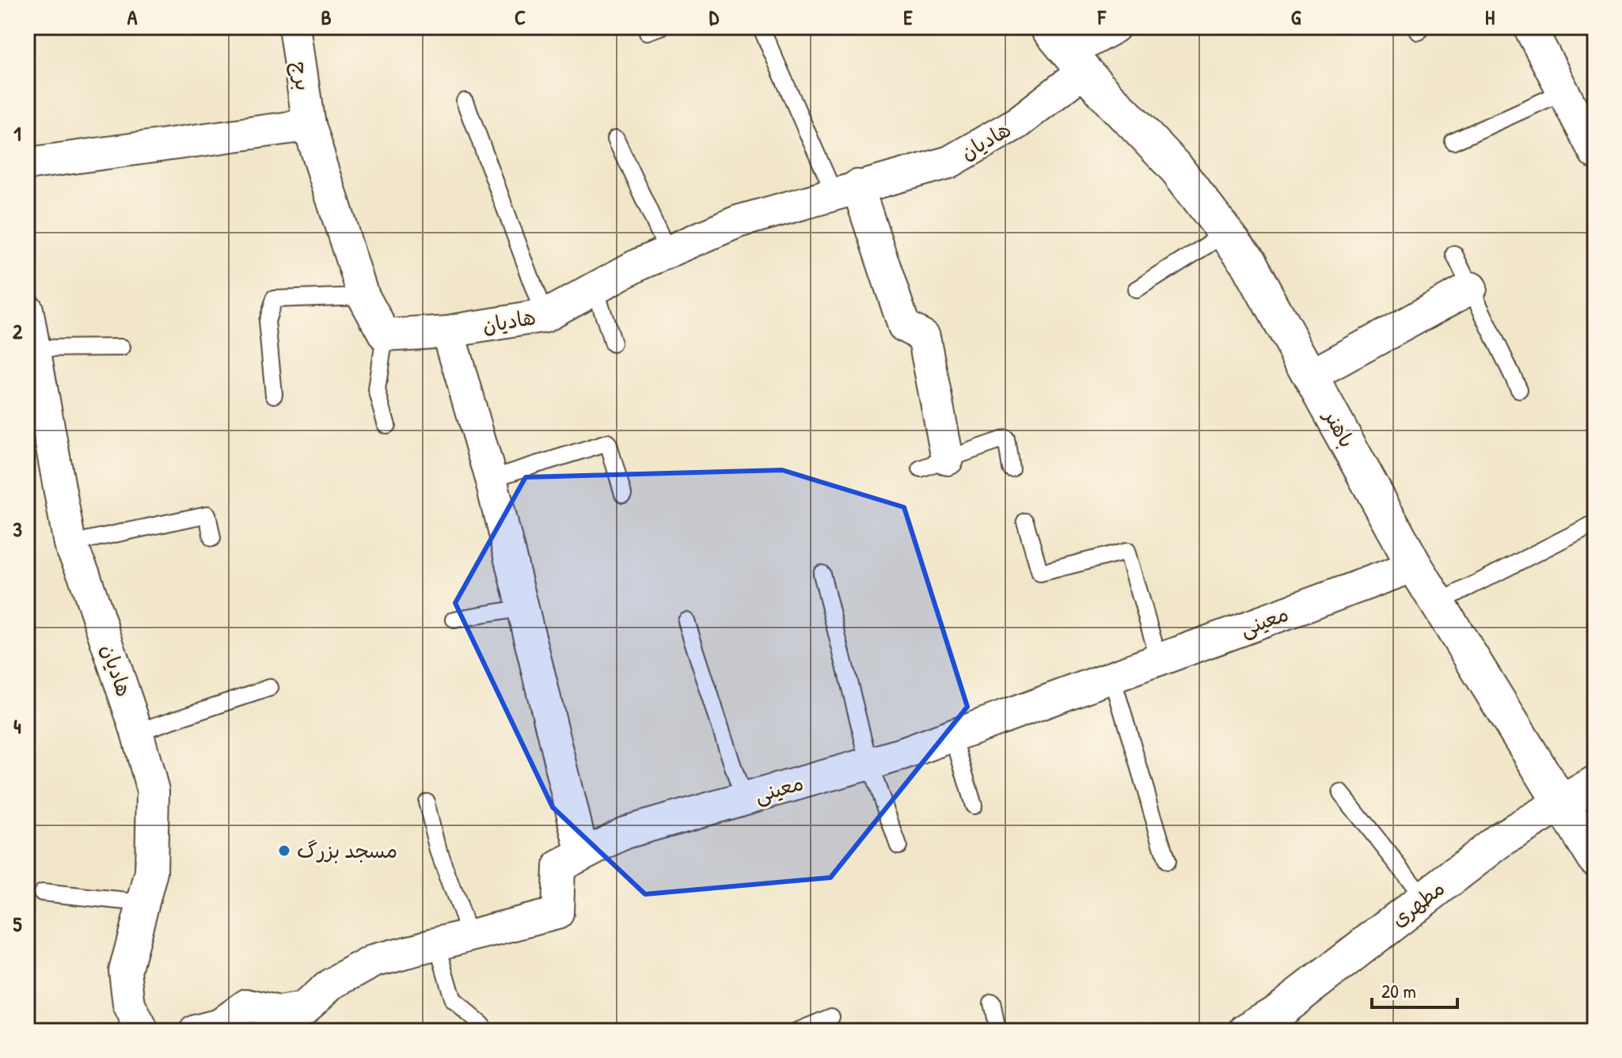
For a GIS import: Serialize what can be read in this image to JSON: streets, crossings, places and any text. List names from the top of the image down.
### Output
{
  "streets": {
    "street": [
      "برج",
      "هادیان",
      "باهنر",
      "معینی",
      "مطهری"
    ]
  },
  "crossings": [
    ["هادیان", "باهنر"],
    ["باهنر", "معینی"],
    ["باهنر", "مطهری"]
  ],
  "places": ["مسجد بزرگ"],
  "scale_bar": "20 m",
  "grid": {
    "columns": [
      "A",
      "B",
      "C",
      "D",
      "E",
      "F",
      "G",
      "H"
    ],
    "rows": [
      "1",
      "2",
      "3",
      "4",
      "5"
    ]
  }
}
